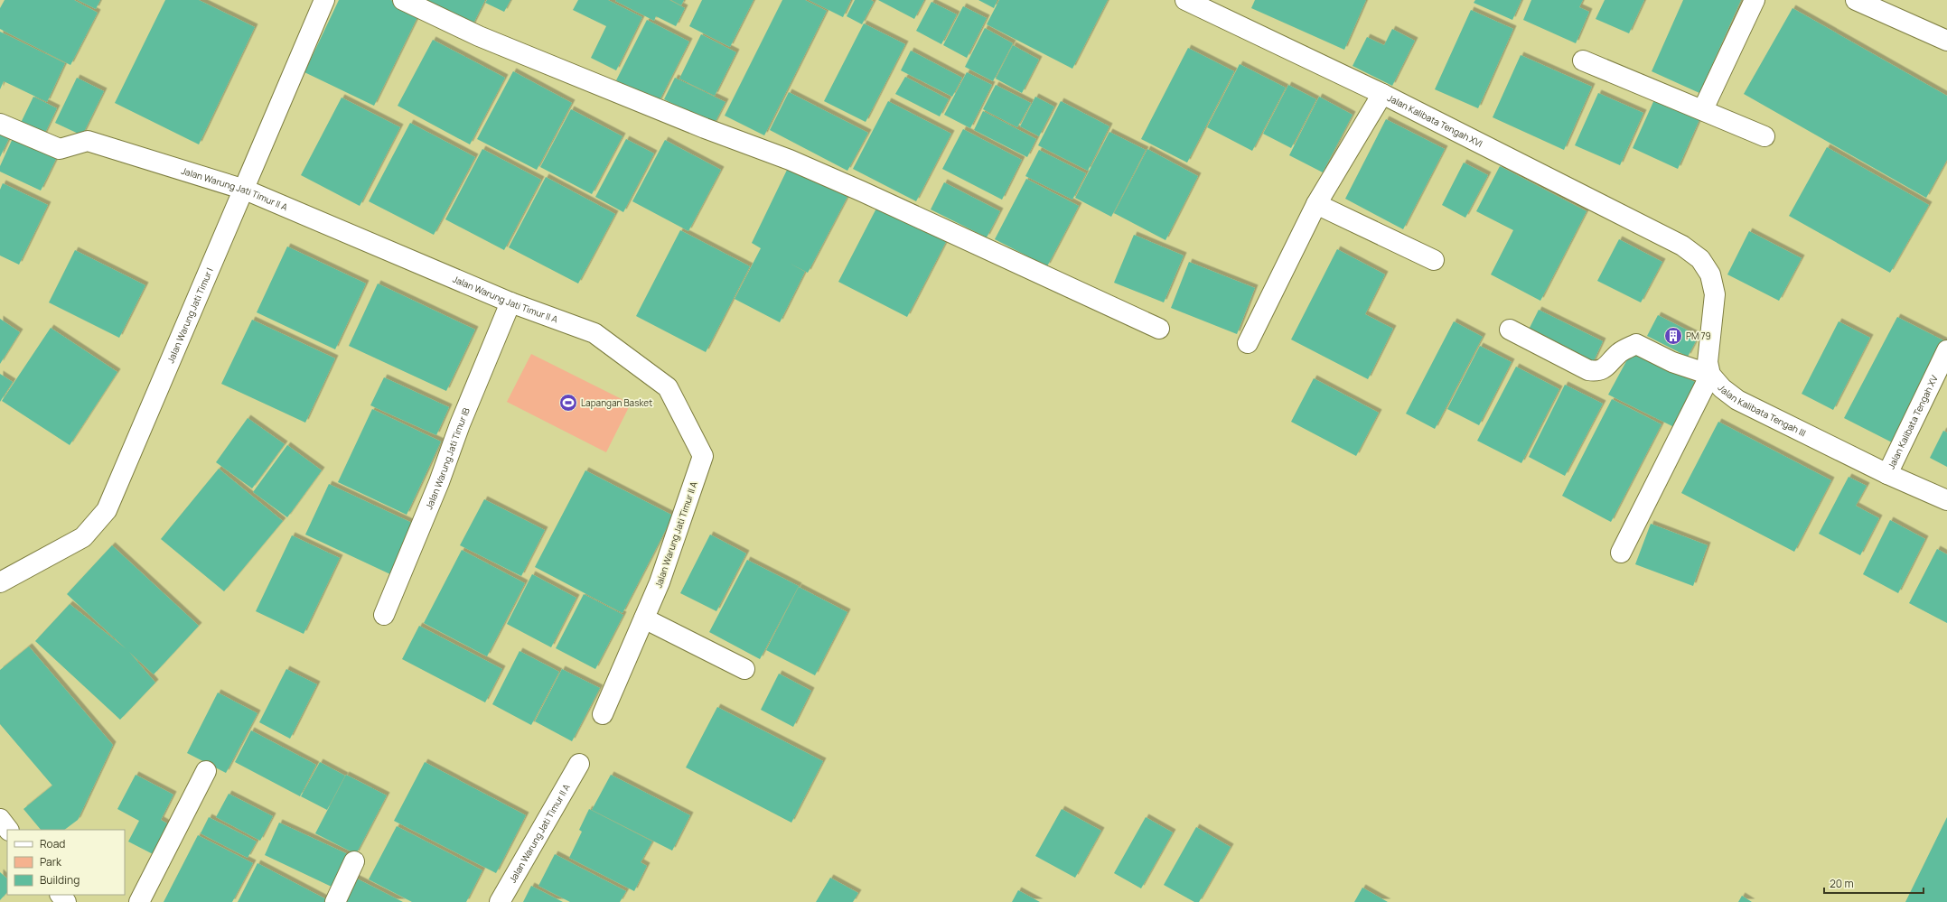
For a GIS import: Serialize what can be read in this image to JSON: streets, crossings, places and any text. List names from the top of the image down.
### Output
{
  "streets": {
    "street": [
      "Jalan Kalibata Tengah XVI",
      "Jalan Warung Jati Timur II A",
      "Jalan Warung Jati Timur I",
      "Jalan Kalibata Tengah III",
      "Jalan Kalibata Tengah XV",
      "Jalan Warung Jati Timur IB"
    ]
  },
  "crossings": [
    ["Jalan Kalibata Tengah XVI", "Jalan Kalibata Tengah III"],
    ["Jalan Warung Jati Timur II A", "Jalan Warung Jati Timur I"],
    ["Jalan Warung Jati Timur II A", "Jalan Warung Jati Timur IB"],
    ["Jalan Kalibata Tengah III", "Jalan Kalibata Tengah XV"]
  ],
  "places": {
    "building": ["PM 79"],
    "sports": ["Lapangan Basket"]
  },
  "legend": ["Road", "Park", "Building"],
  "scale_bar": "20 m"
}
